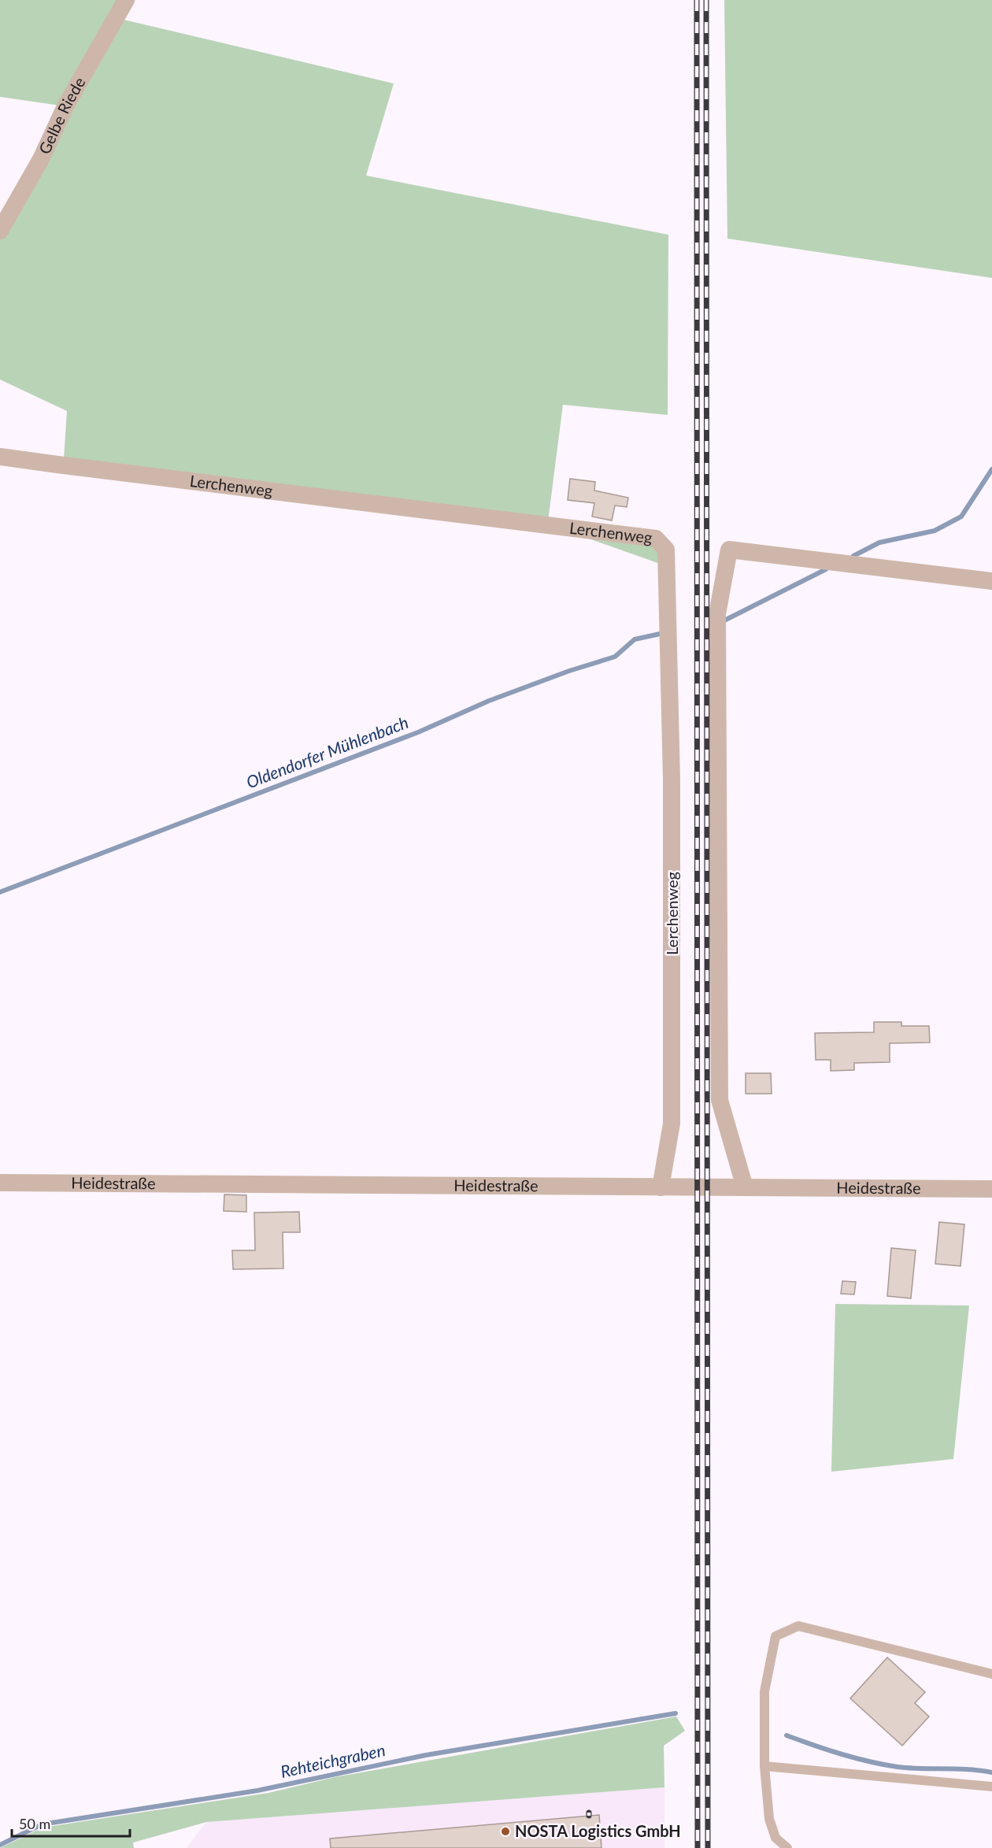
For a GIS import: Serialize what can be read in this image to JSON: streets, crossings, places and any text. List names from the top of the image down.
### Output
{
  "streets": {
    "street": ["Gelbe Riede", "Lerchenweg", "Heidestraße"]
  },
  "crossings": [
    ["Lerchenweg", "Heidestraße"]
  ],
  "water": ["Oldendorfer Mühlenbach", "Rehteichgraben"],
  "places": ["NOSTA Logistics GmbH"],
  "scale_bar": "50 m"
}
